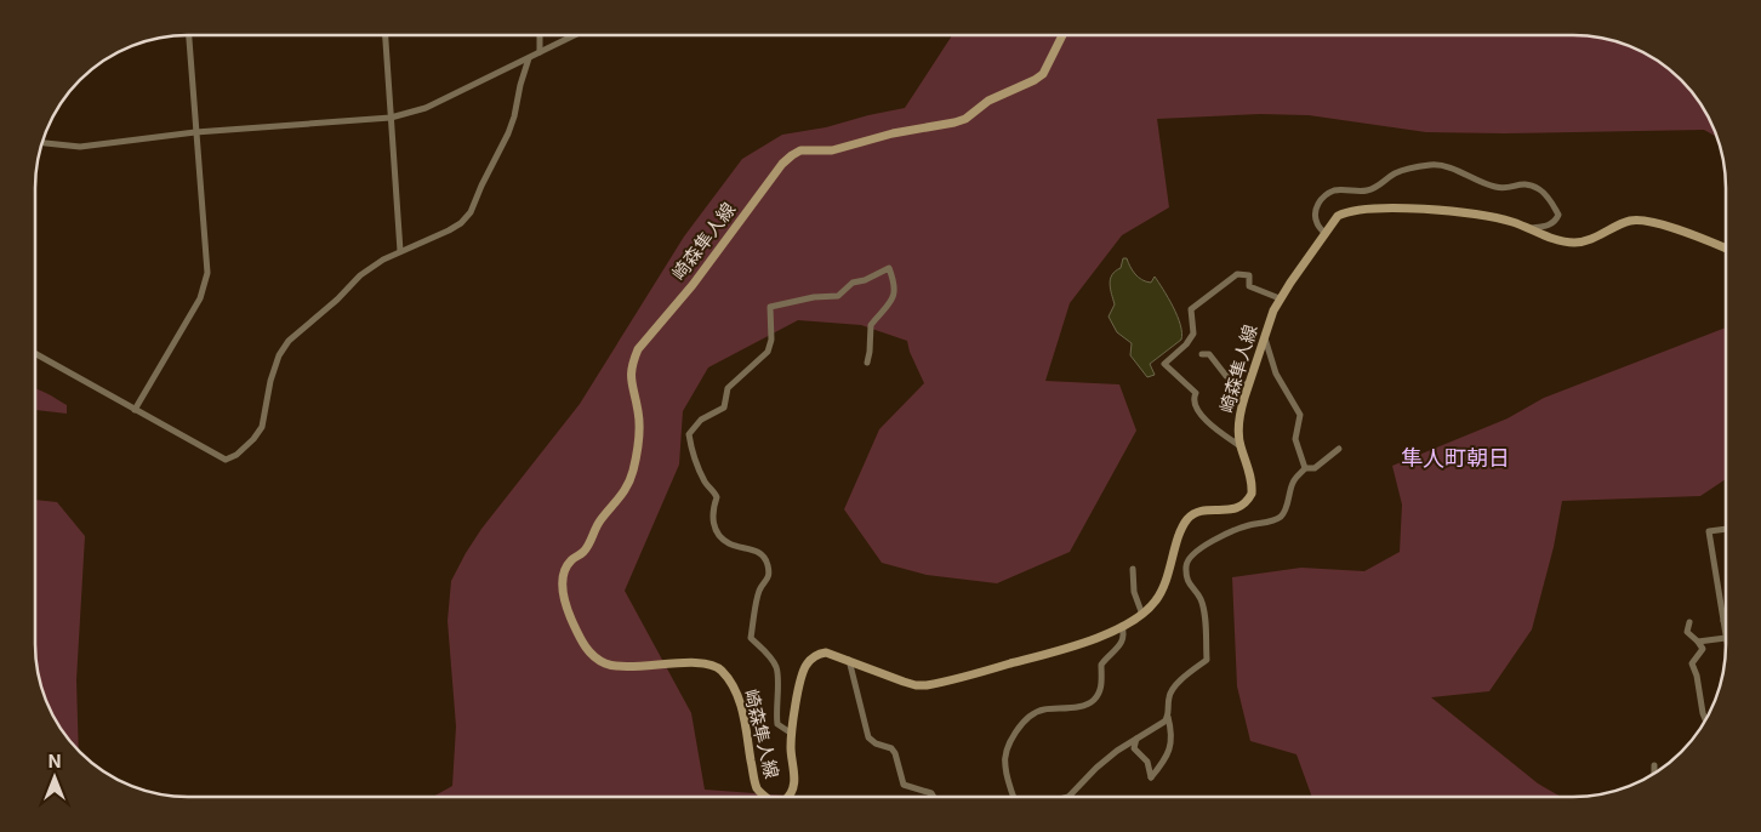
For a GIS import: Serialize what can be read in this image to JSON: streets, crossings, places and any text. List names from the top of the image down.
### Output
{
  "streets": {
    "main road": ["崎森隼人線"]
  },
  "districts": ["隼人町朝日"],
  "north": "top"
}
